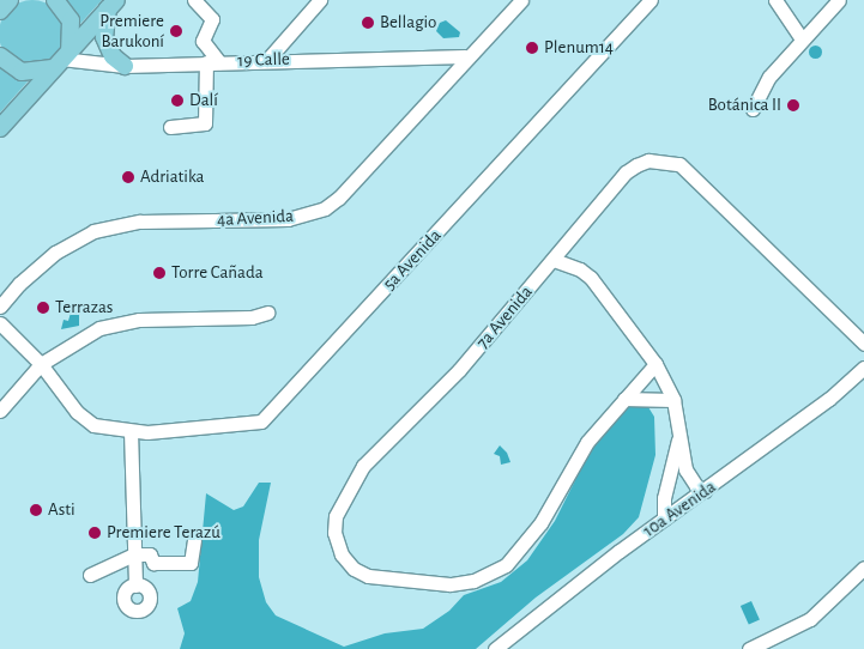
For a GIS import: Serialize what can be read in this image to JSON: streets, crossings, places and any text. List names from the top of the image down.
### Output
{
  "streets": {
    "street": [
      "19 Calle",
      "4a Avenida",
      "5a Avenida",
      "7a Avenida",
      "10a Avenida"
    ]
  },
  "crossings": [
    ["19 Calle", "4a Avenida"]
  ],
  "places": [
    "Bellagio",
    "Premiere Barukoní",
    "Plenum14",
    "Dalí",
    "Botánica II",
    "Adriatika",
    "Torre Cañada",
    "Terrazas",
    "Asti",
    "Premiere Terazú"
  ]
}
